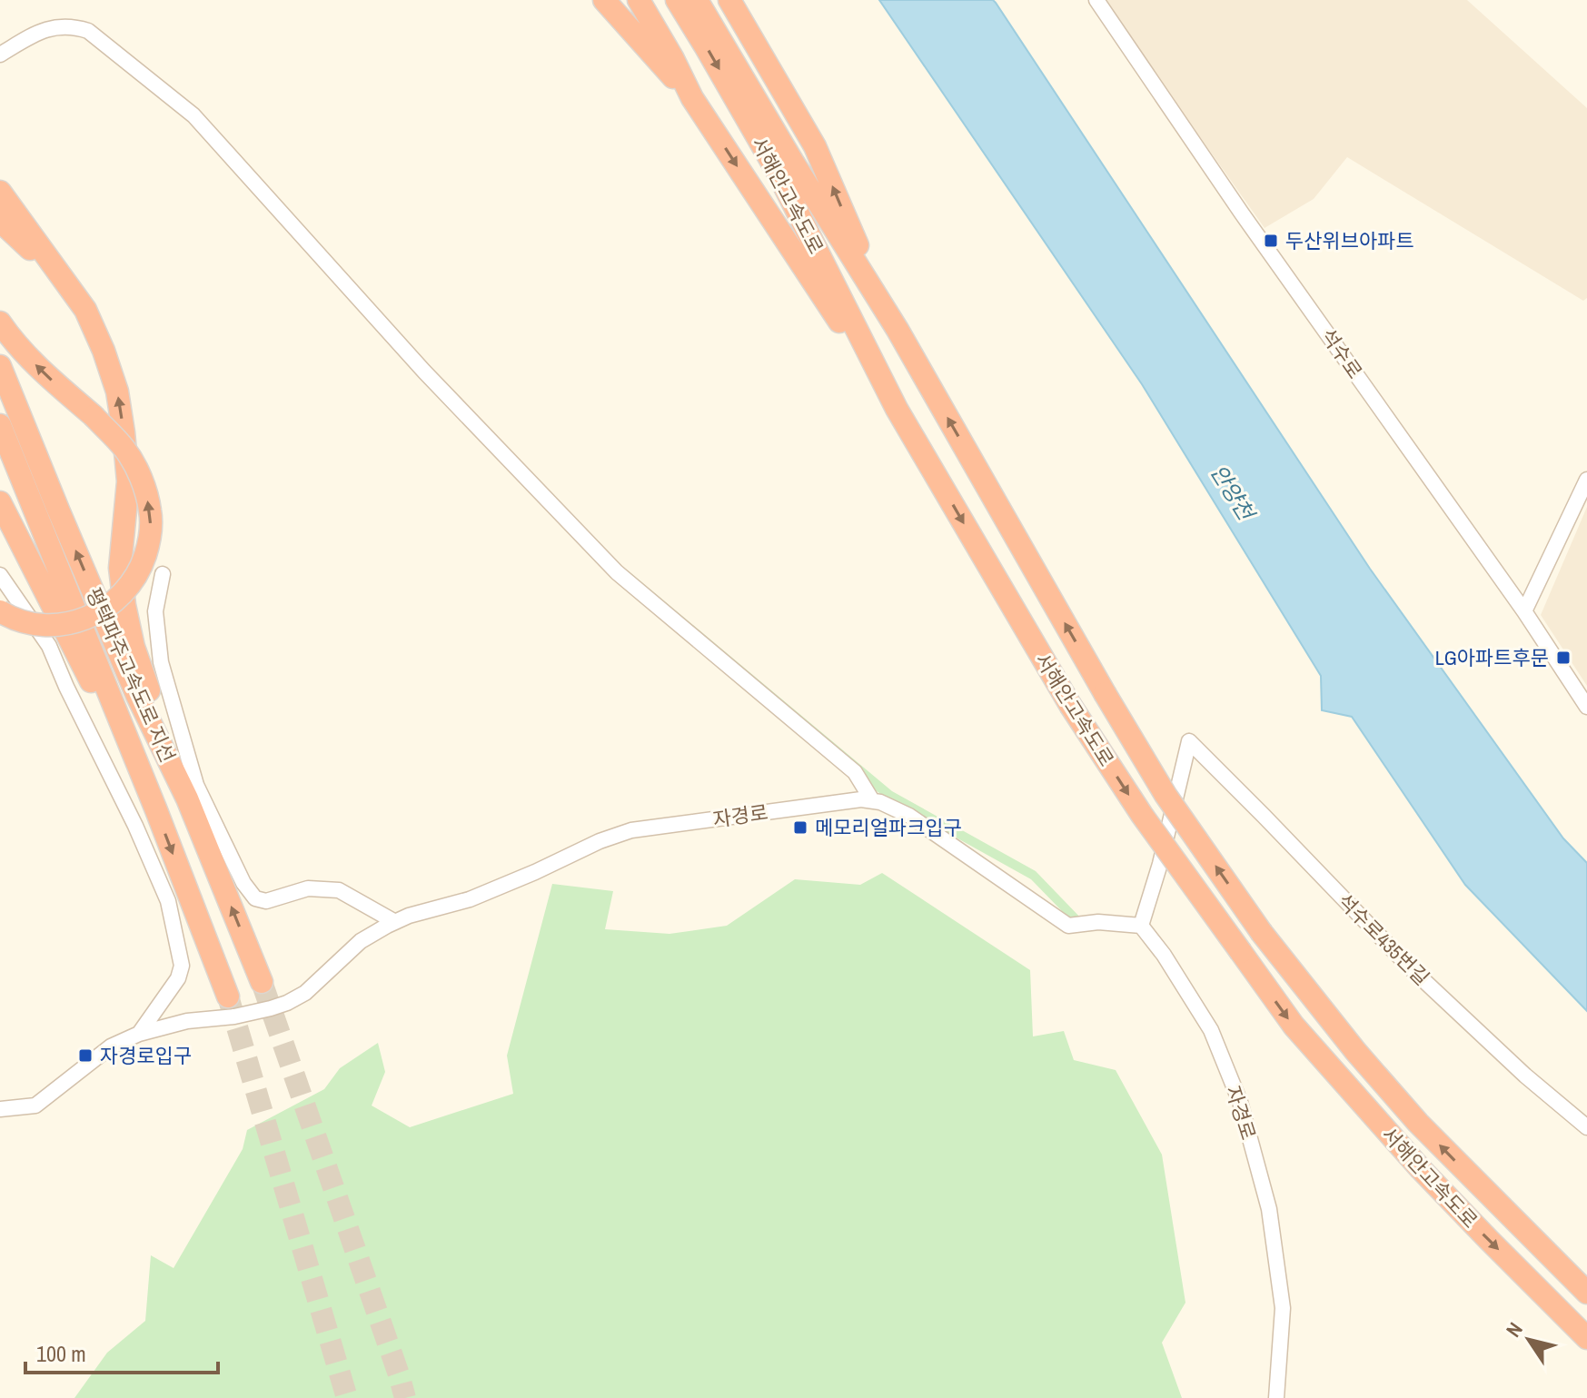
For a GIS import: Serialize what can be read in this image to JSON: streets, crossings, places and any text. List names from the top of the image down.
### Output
{
  "streets": {
    "highway": ["서해안고속도로", "평택파주고속도로 지선"],
    "street": ["석수로", "자경로", "석수로435번길"]
  },
  "crossings": [
    ["자경로", "석수로435번길"]
  ],
  "water": ["안양천"],
  "places": {
    "transit": [
      "두산위브아파트",
      "LG아파트후문",
      "메모리얼파크입구",
      "자경로입구"
    ]
  },
  "scale_bar": "100 m",
  "north": "top left"
}
